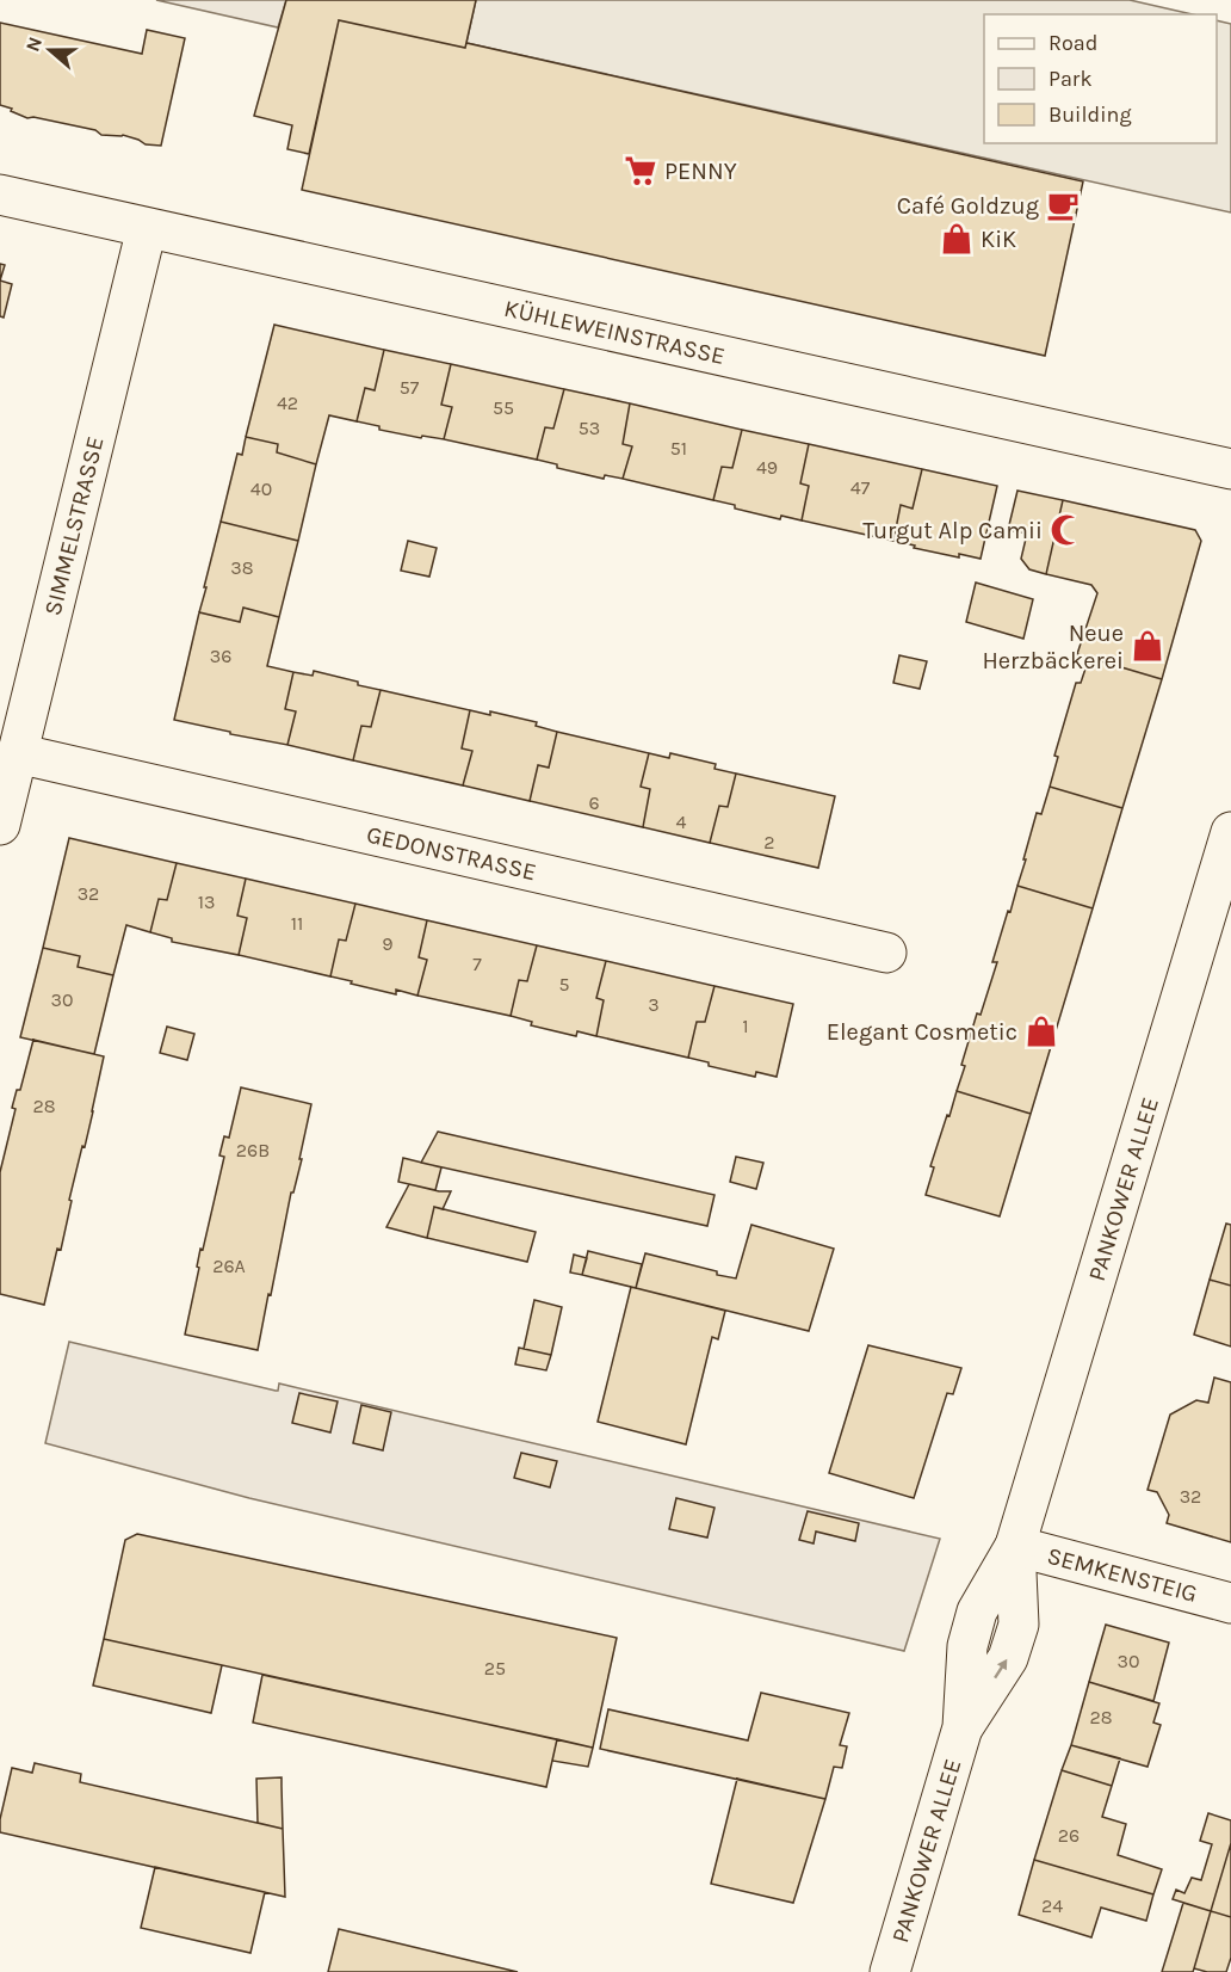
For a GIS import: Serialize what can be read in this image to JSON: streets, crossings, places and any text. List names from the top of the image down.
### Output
{
  "streets": {
    "street": [
      "KÜHLEWEINSTRASSE",
      "SIMMELSTRASSE",
      "GEDONSTRASSE",
      "PANKOWER ALLEE",
      "SEMKENSTEIG"
    ]
  },
  "crossings": [
    ["KÜHLEWEINSTRASSE", "SIMMELSTRASSE"],
    ["SIMMELSTRASSE", "GEDONSTRASSE"],
    ["PANKOWER ALLEE", "SEMKENSTEIG"]
  ],
  "places": {
    "supermarket": ["PENNY"],
    "cafe": ["Café Goldzug"],
    "shop": ["KiK", "Neue Herzbäckerei", "Elegant Cosmetic"],
    "mosque": ["Turgut Alp Camii"]
  },
  "house_numbers": [
    "57",
    "42",
    "55",
    "53",
    "51",
    "49",
    "47",
    "40",
    "38",
    "36",
    "6",
    "4",
    "2",
    "32",
    "13",
    "11",
    "9",
    "7",
    "5",
    "30",
    "3",
    "1",
    "28",
    "26B",
    "26A",
    "32",
    "30",
    "25",
    "28",
    "26",
    "24"
  ],
  "legend": ["Road", "Park", "Building"],
  "north": "left"
}
